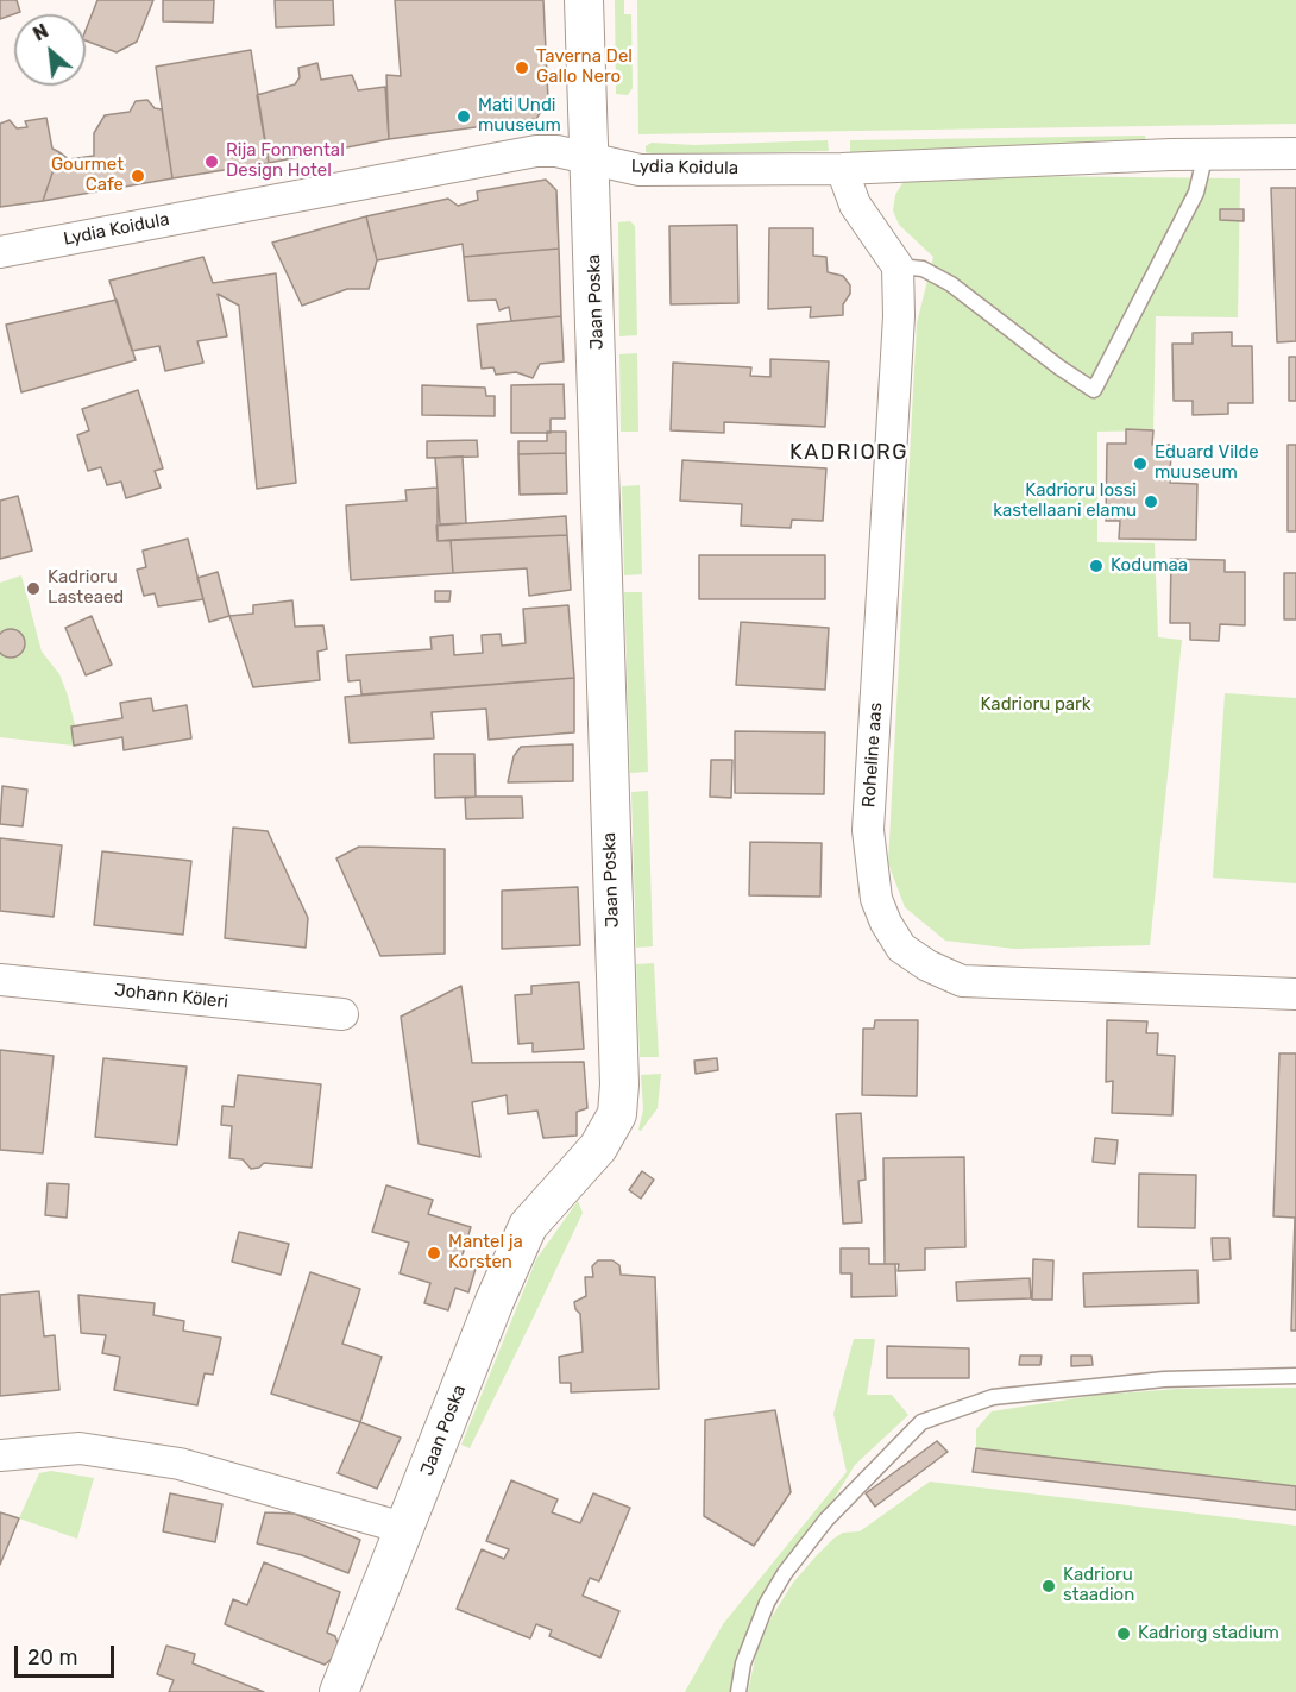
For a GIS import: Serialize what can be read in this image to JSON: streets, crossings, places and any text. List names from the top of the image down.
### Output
{
  "streets": {
    "street": [
      "Lydia Koidula",
      "Jaan Poska",
      "Roheline aas",
      "Johann Köleri"
    ]
  },
  "crossings": [
    ["Lydia Koidula", "Jaan Poska"]
  ],
  "districts": ["KADRIORG"],
  "parks": ["Kadrioru park"],
  "places": [
    "Taverna Del Gallo Nero",
    "Mati Undi muuseum",
    "Rija Fonnental Design Hotel",
    "Gourmet Cafe",
    "Eduard Vilde muuseum",
    "Kadrioru lossi kastellaani elamu",
    "Kodumaa",
    "Kadrioru Lasteaed",
    "Mantel ja Korsten",
    "Kadrioru staadion",
    "Kadriorg stadium"
  ],
  "scale_bar": "20 m",
  "north": "top left"
}
